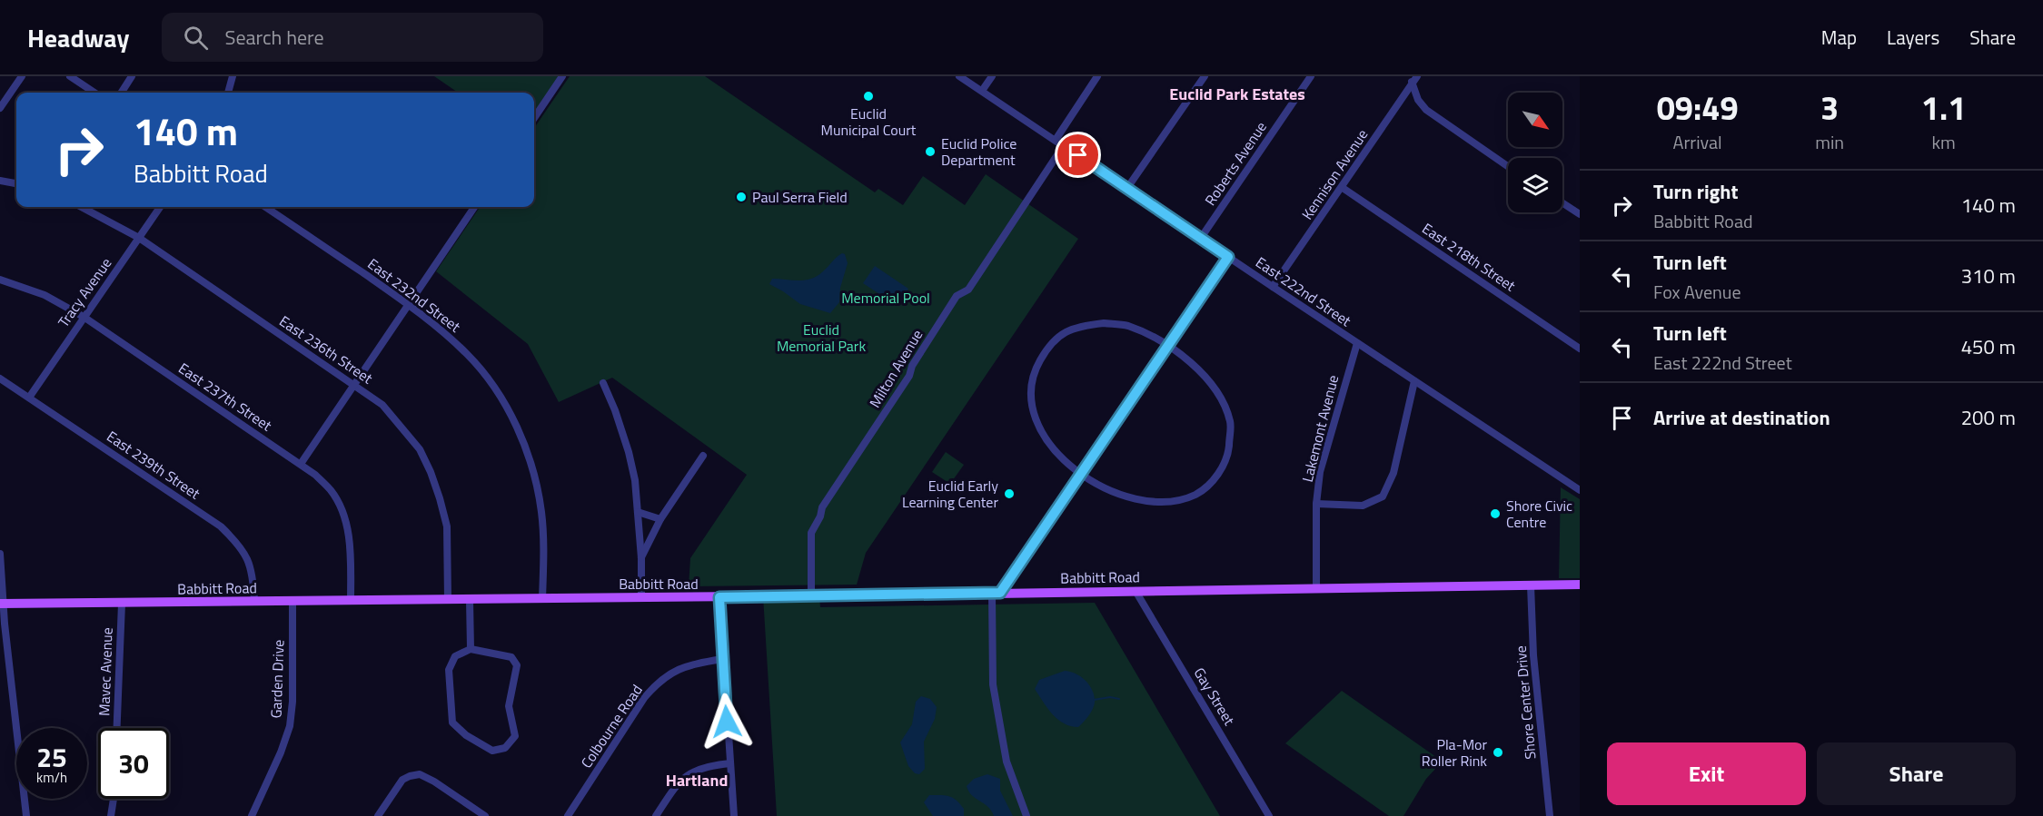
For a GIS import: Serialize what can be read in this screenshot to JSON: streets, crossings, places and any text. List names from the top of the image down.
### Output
{
  "streets": {
    "main road": ["Babbitt Road"],
    "street": [
      "Roberts Avenue",
      "Kennison Avenue",
      "East 218th Street",
      "East 222nd Street",
      "Tracy Avenue",
      "East 232nd Street",
      "East 236th Street",
      "Milton Avenue",
      "East 237th Street",
      "Lakemont Avenue",
      "East 239th Street",
      "Mavec Avenue",
      "Garden Drive",
      "Gay Street",
      "Shore Center Drive",
      "Colbourne Road"
    ]
  },
  "crossings": [
    ["Roberts Avenue", "East 222nd Street"],
    ["Kennison Avenue", "East 218th Street"],
    ["Kennison Avenue", "East 222nd Street"],
    ["East 222nd Street", "Milton Avenue"],
    ["East 222nd Street", "Lakemont Avenue"],
    ["Tracy Avenue", "East 236th Street"],
    ["Tracy Avenue", "East 237th Street"],
    ["Tracy Avenue", "East 239th Street"],
    ["East 232nd Street", "Babbitt Road"],
    ["East 236th Street", "Babbitt Road"],
    ["Milton Avenue", "Babbitt Road"],
    ["East 237th Street", "Babbitt Road"],
    ["Lakemont Avenue", "Babbitt Road"],
    ["East 239th Street", "Babbitt Road"],
    ["Babbitt Road", "Mavec Avenue"],
    ["Babbitt Road", "Garden Drive"],
    ["Babbitt Road", "Gay Street"],
    ["Babbitt Road", "Shore Center Drive"]
  ],
  "districts": ["Euclid Park Estates", "Hartland"],
  "parks": ["Memorial Pool", "Euclid Memorial Park"],
  "places": [
    "Euclid Municipal Court",
    "Euclid Police Department",
    "Paul Serra Field",
    "Euclid Early Learning Center",
    "Shore Civic Centre",
    "Pla-Mor Roller Rink"
  ],
  "north": "bottom right",
  "page": {
    "header": "Headway",
    "search": "Search here",
    "nav": ["Map", "Layers", "Share"],
    "eta": [
      "09:49",
      "Arrival",
      "3",
      "min",
      "1.1",
      "km"
    ],
    "turn": ["140 m", "Babbitt Road"],
    "list": [
      {
        "name": "Turn right",
        "note": "Babbitt Road",
        "value": "140 m"
      },
      {
        "name": "Turn left",
        "note": "Fox Avenue",
        "value": "310 m"
      },
      {
        "name": "Turn left",
        "note": "East 222nd Street",
        "value": "450 m"
      },
      {
        "name": "Arrive at destination",
        "value": "200 m"
      }
    ],
    "speed": "25 km/h",
    "limit": "30",
    "buttons": ["Exit", "Share"]
  }
}
